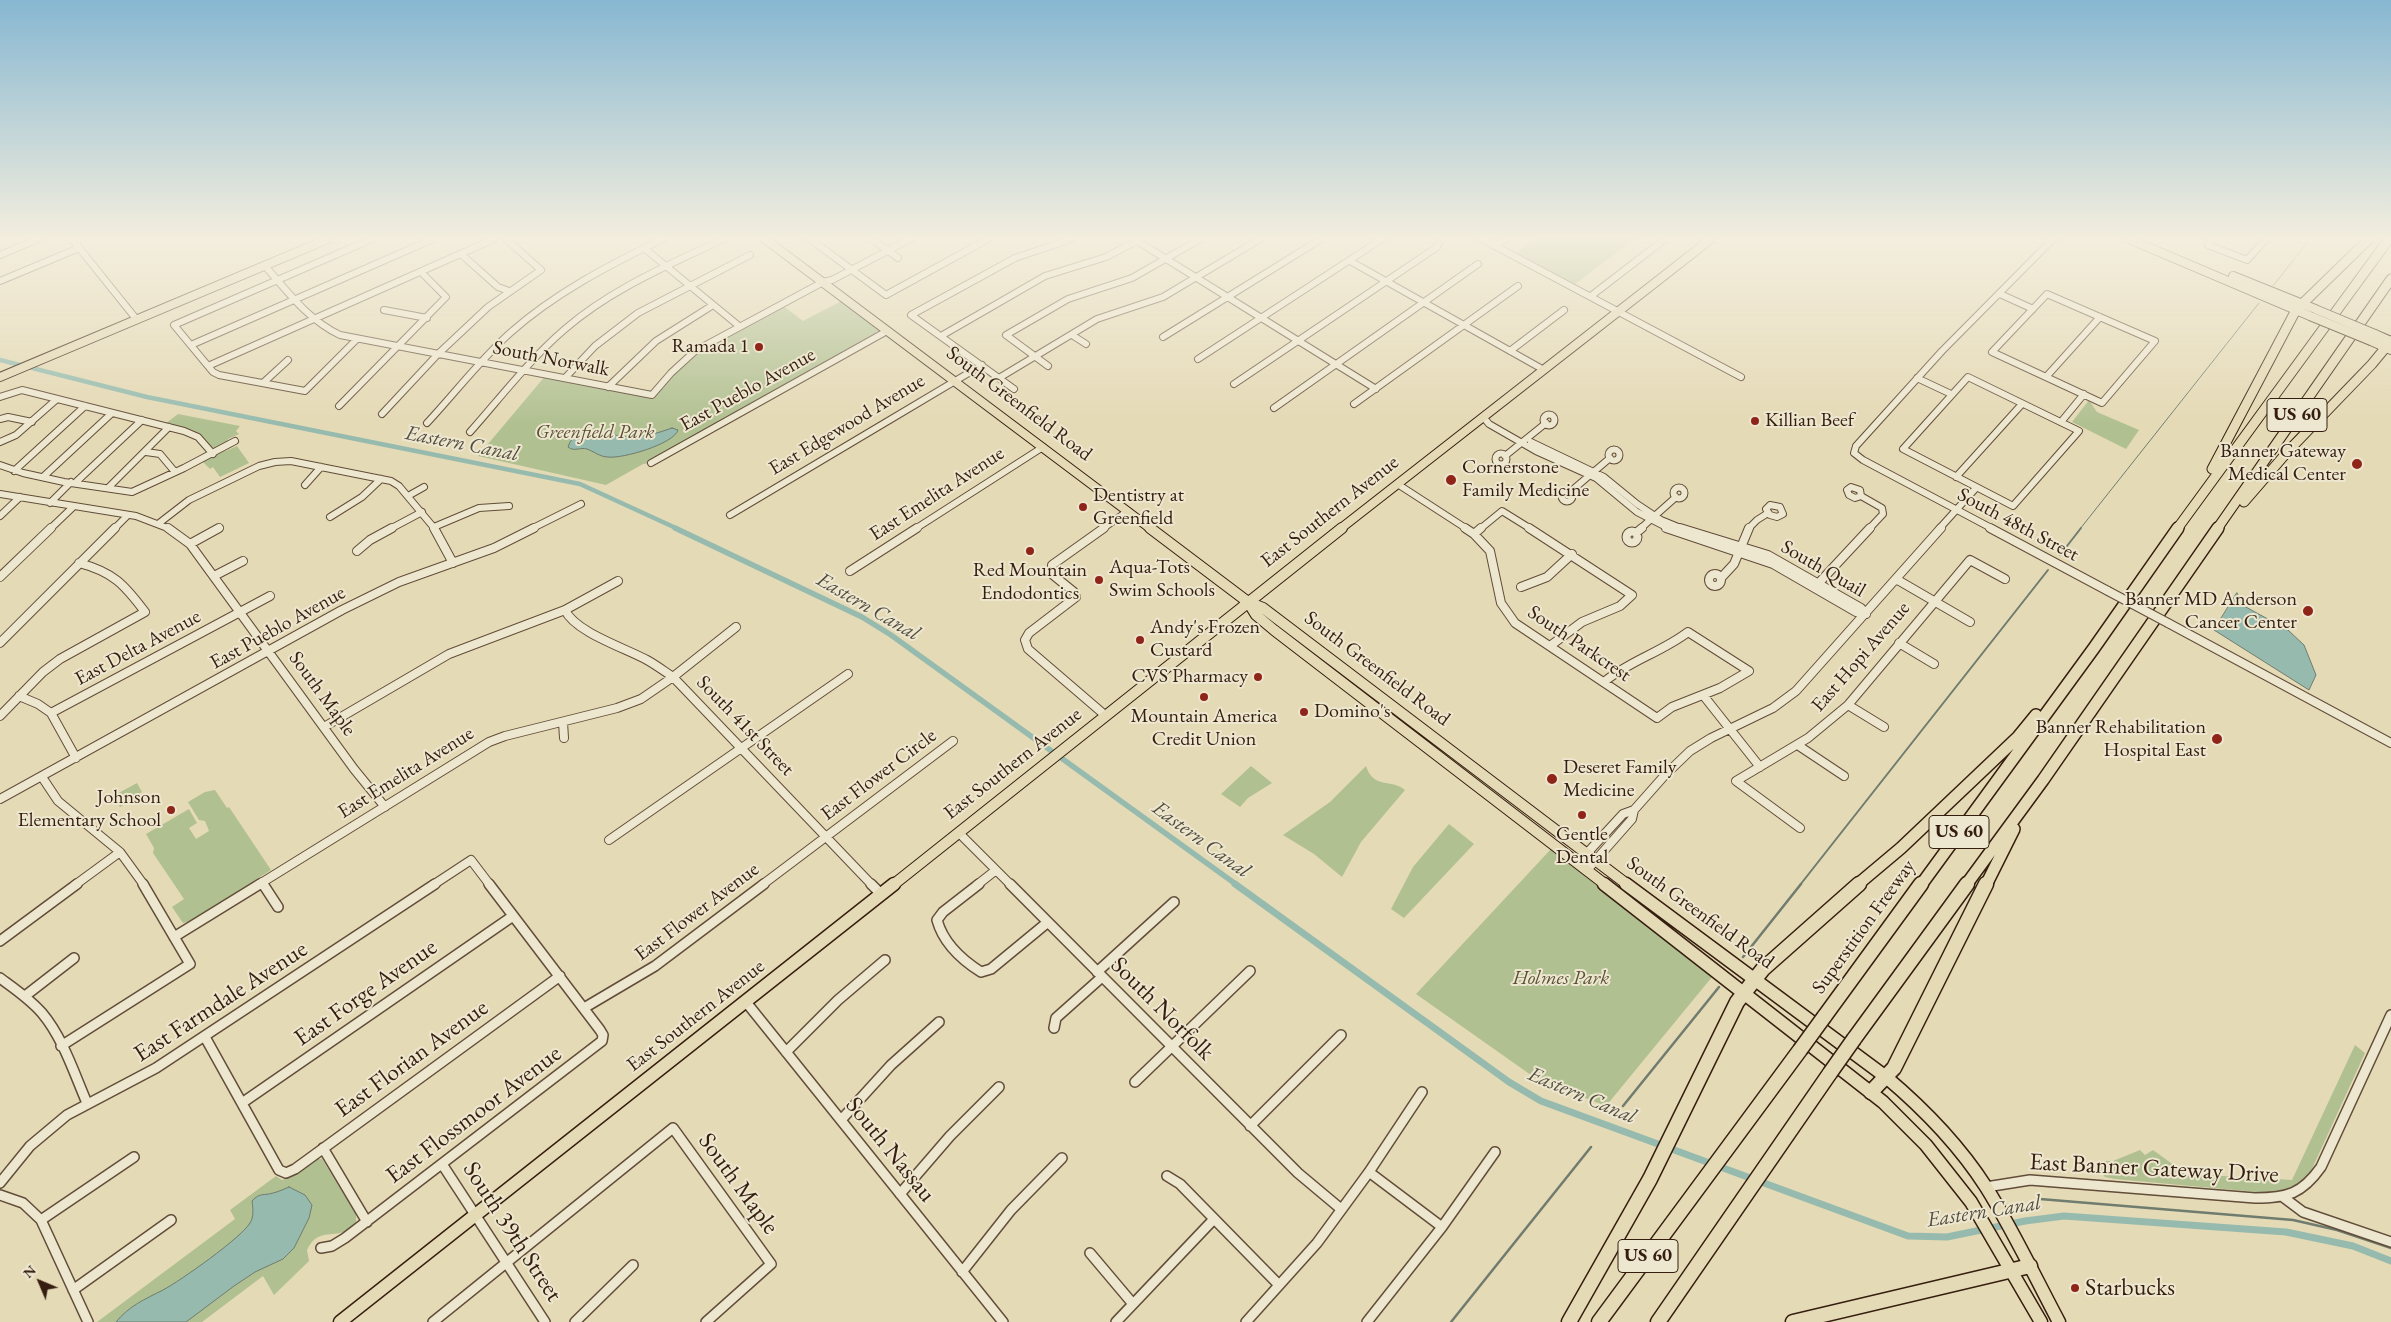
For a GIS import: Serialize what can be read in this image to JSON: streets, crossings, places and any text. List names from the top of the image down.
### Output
{
  "streets": {
    "highway": ["US 60", "Superstition Freeway"],
    "main road": ["South Greenfield Road", "East Southern Avenue"],
    "street": [
      "South Norwalk",
      "East Pueblo Avenue",
      "East Edgewood Avenue",
      "East Emelita Avenue",
      "South 48th Street",
      "South Quail",
      "South Parkcrest",
      "East Delta Avenue",
      "East Hopi Avenue",
      "South Maple",
      "South 41st Street",
      "East Flower Circle",
      "East Flower Avenue",
      "East Forge Avenue",
      "East Farmdale Avenue",
      "South Norfolk",
      "East Florian Avenue",
      "East Flossmoor Avenue",
      "South Nassau",
      "East Banner Gateway Drive",
      "South 39th Street"
    ]
  },
  "crossings": [
    ["East Pueblo Avenue", "South Greenfield Road"],
    ["East Pueblo Avenue", "South Maple"],
    ["South Greenfield Road", "East Edgewood Avenue"],
    ["South Greenfield Road", "East Emelita Avenue"],
    ["South Greenfield Road", "East Southern Avenue"],
    ["South Greenfield Road", "East Banner Gateway Drive"],
    ["East Emelita Avenue", "South Maple"],
    ["East Emelita Avenue", "South 41st Street"],
    ["East Southern Avenue", "South Quail"],
    ["East Southern Avenue", "South Parkcrest"],
    ["East Southern Avenue", "South 41st Street"],
    ["East Southern Avenue", "South Norfolk"],
    ["East Southern Avenue", "South Nassau"],
    ["East Southern Avenue", "South 39th Street"],
    ["East Delta Avenue", "South Maple"],
    ["South Maple", "South 39th Street"],
    ["South 41st Street", "East Flower Circle"],
    ["South 41st Street", "East Flower Avenue"],
    ["East Flower Circle", "East Flower Avenue"],
    ["East Flower Avenue", "East Flossmoor Avenue"],
    ["East Forge Avenue", "East Farmdale Avenue"],
    ["East Forge Avenue", "East Florian Avenue"],
    ["East Flossmoor Avenue", "South 39th Street"]
  ],
  "water": ["Eastern Canal"],
  "parks": ["Greenfield Park", "Holmes Park"],
  "places": [
    "Ramada 1",
    "Killian Beef",
    "Banner Gateway Medical Center",
    "Cornerstone Family Medicine",
    "Dentistry at Greenfield",
    "Red Mountain Endodontics",
    "Aqua-Tots Swim Schools",
    "Banner MD Anderson Cancer Center",
    "Andy's Frozen Custard",
    "CVS Pharmacy",
    "Mountain America Credit Union",
    "Domino's",
    "Banner Rehabilitation Hospital East",
    "Deseret Family Medicine",
    "Johnson Elementary School",
    "Gentle Dental",
    "Starbucks"
  ],
  "north": "top left"
}
